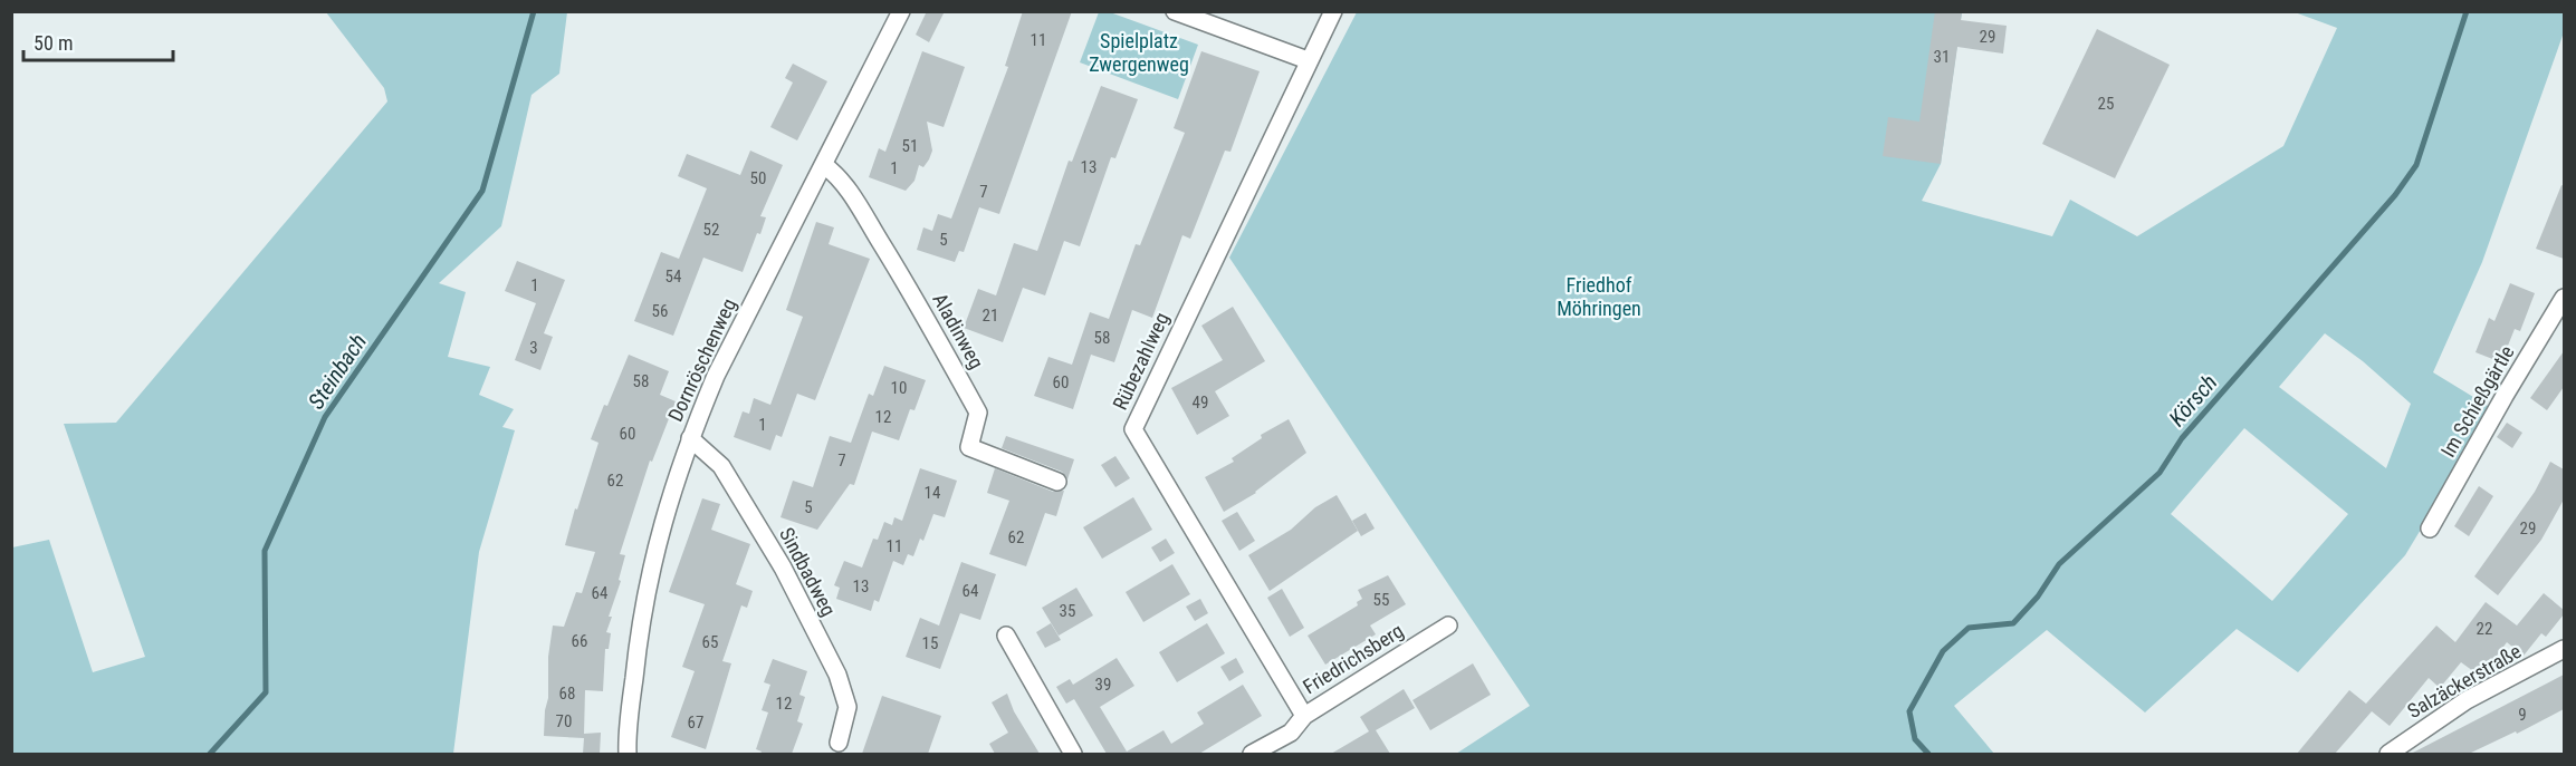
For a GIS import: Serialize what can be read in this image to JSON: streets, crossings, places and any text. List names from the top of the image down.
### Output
{
  "streets": {
    "street": [
      "Aladinweg",
      "Dornröschenweg",
      "Rübezahlweg",
      "Im Schießgärtle",
      "Sindbadweg",
      "Friedrichsberg",
      "Salzäckerstraße"
    ]
  },
  "crossings": [
    ["Aladinweg", "Dornröschenweg"],
    ["Dornröschenweg", "Sindbadweg"],
    ["Rübezahlweg", "Friedrichsberg"]
  ],
  "water": ["Steinbach", "Körsch"],
  "parks": ["Spielplatz Zwergenweg", "Friedhof Möhringen"],
  "house_numbers": [
    "29",
    "11",
    "31",
    "25",
    "51",
    "13",
    "1",
    "50",
    "7",
    "52",
    "5",
    "54",
    "1",
    "56",
    "21",
    "58",
    "3",
    "58",
    "60",
    "10",
    "49",
    "12",
    "1",
    "60",
    "7",
    "62",
    "14",
    "5",
    "29",
    "62",
    "11",
    "13",
    "64",
    "64",
    "55",
    "35",
    "22",
    "66",
    "65",
    "15",
    "39",
    "68",
    "12",
    "9",
    "70",
    "67"
  ],
  "scale_bar": "50 m"
}
